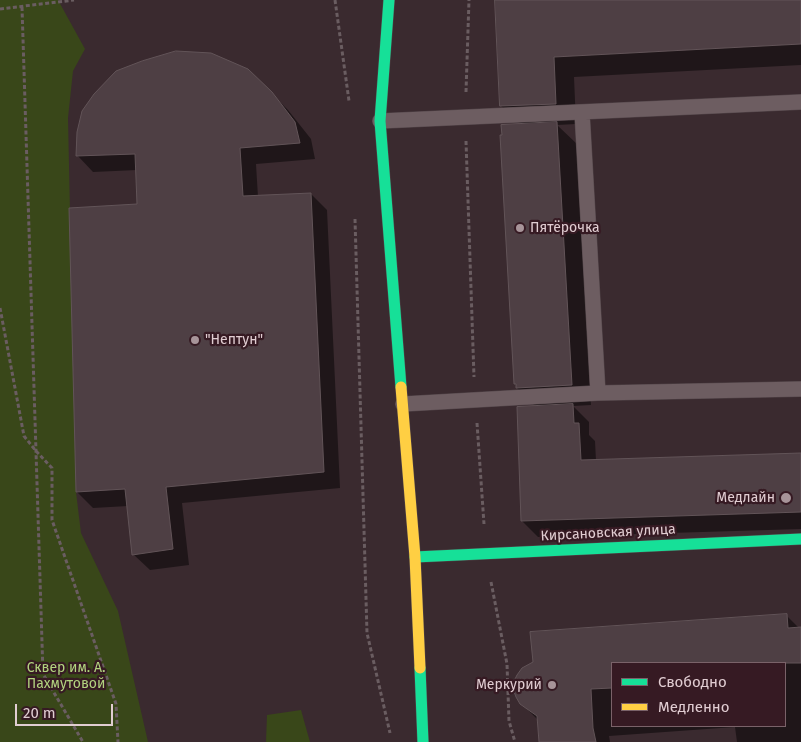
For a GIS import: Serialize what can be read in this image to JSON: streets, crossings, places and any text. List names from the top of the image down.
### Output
{
  "streets": {
    "main road": ["Кирсановская улица"]
  },
  "parks": ["Сквер им. А. Пахмутовой"],
  "places": [
    "Пятёрочка",
    "\"Нептун\"",
    "Медлайн",
    "Меркурий"
  ],
  "legend": ["Свободно", "Медленно"],
  "scale_bar": "20 m"
}
